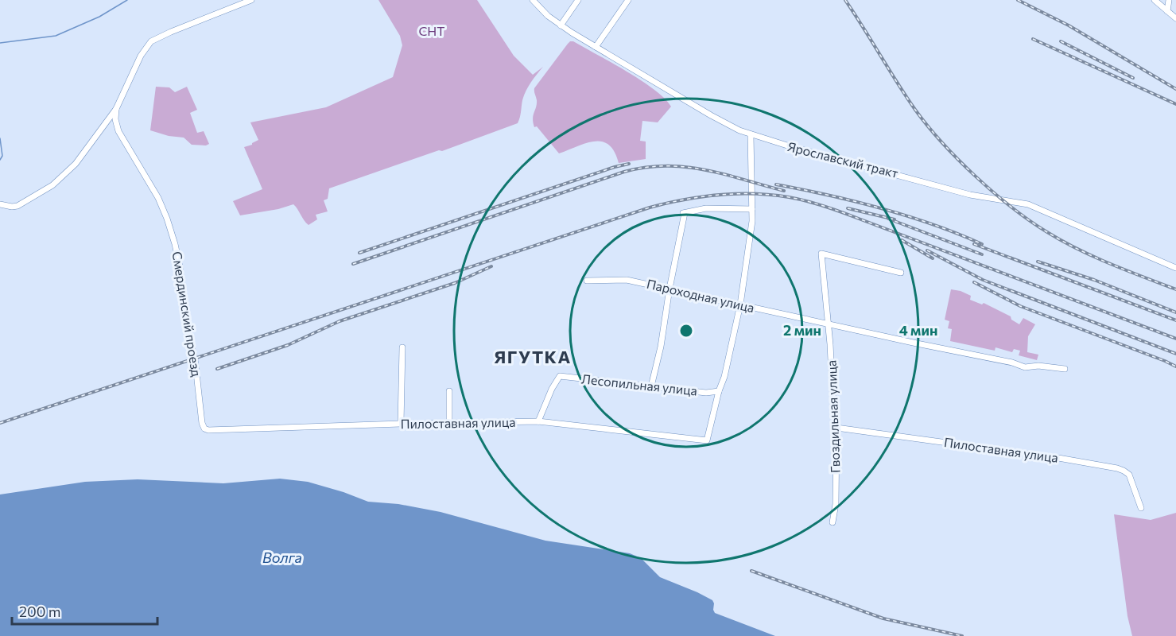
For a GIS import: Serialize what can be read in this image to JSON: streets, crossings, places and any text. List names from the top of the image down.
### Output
{
  "streets": {
    "street": [
      "Ярославский тракт",
      "Пароходная улица",
      "Смердинский проезд",
      "Лесопильная улица",
      "Гвоздильная улица",
      "Пилоставная улица"
    ]
  },
  "crossings": [
    ["Пароходная улица", "Гвоздильная улица"],
    ["Смердинский проезд", "Пилоставная улица"],
    ["Лесопильная улица", "Пилоставная улица"],
    ["Гвоздильная улица", "Пилоставная улица"]
  ],
  "districts": ["ЯГУТКА"],
  "water": ["Волга"],
  "parks": ["СНТ"],
  "scale_bar": "200 m",
  "rings": ["2 мин", "4 мин"]
}
